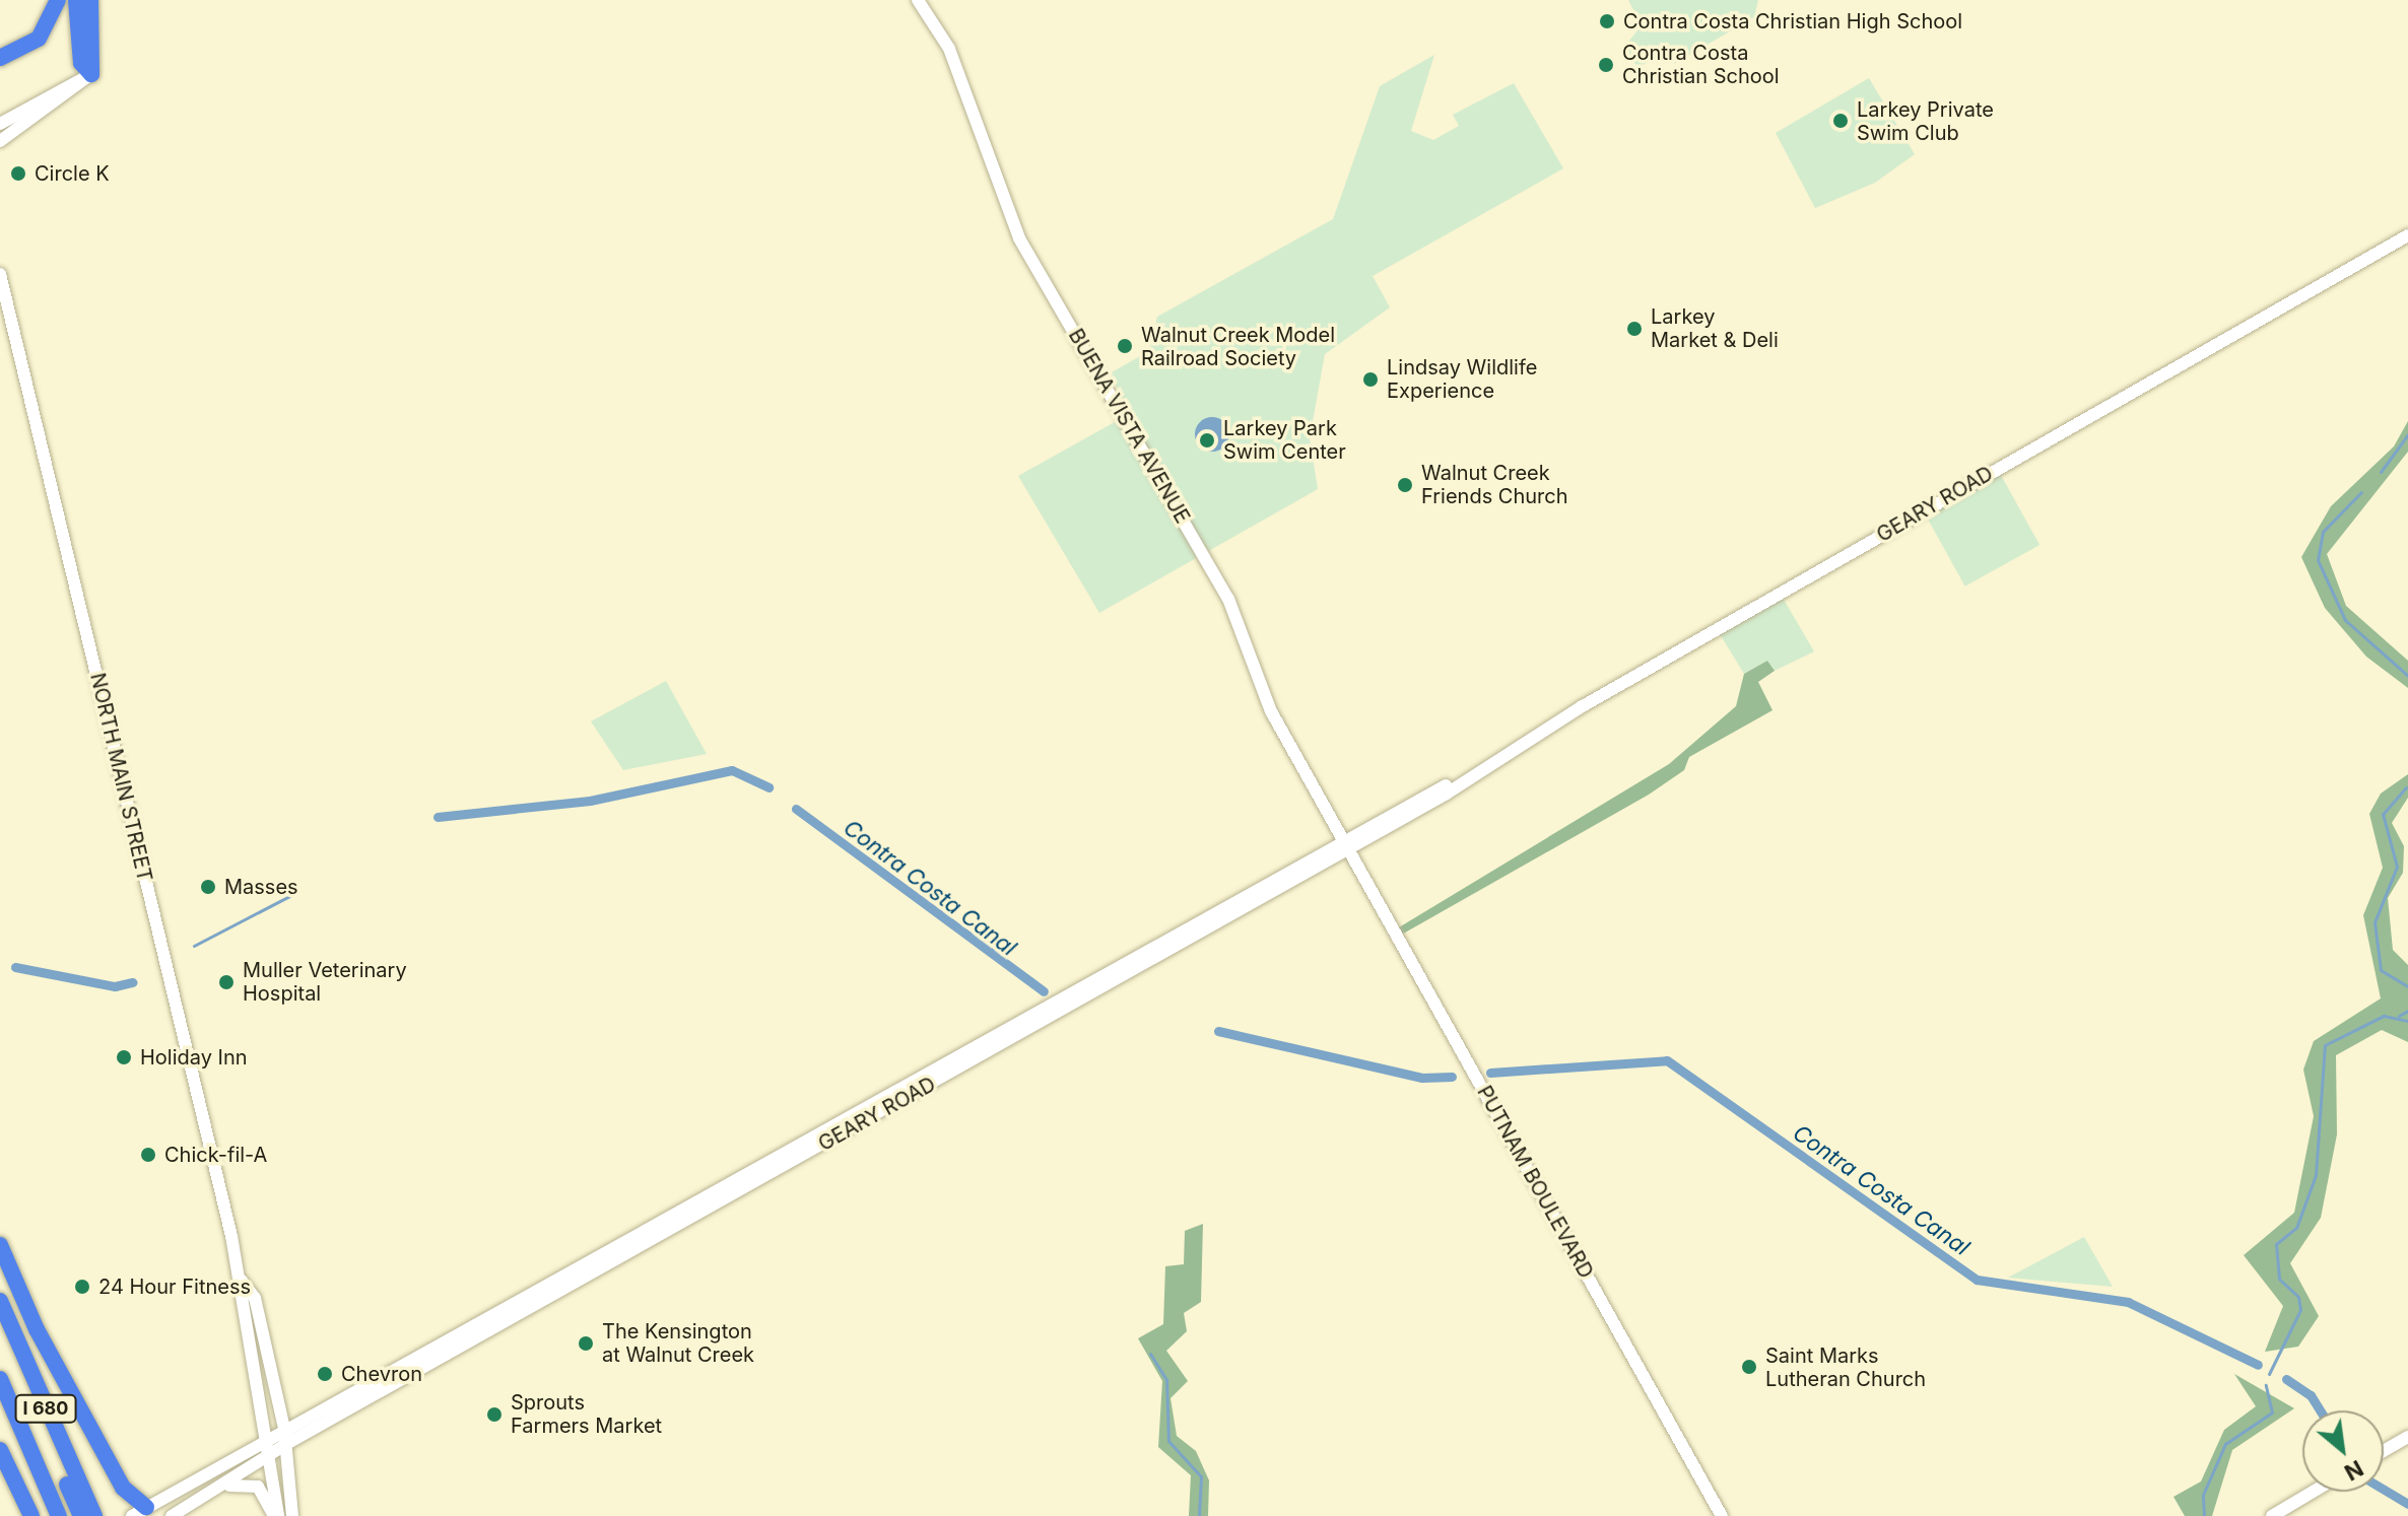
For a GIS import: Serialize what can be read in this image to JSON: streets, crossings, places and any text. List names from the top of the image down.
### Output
{
  "streets": {
    "highway": ["I 680"],
    "main road": [
      "BUENA VISTA AVENUE",
      "GEARY ROAD",
      "NORTH MAIN STREET",
      "PUTNAM BOULEVARD"
    ]
  },
  "crossings": [
    ["BUENA VISTA AVENUE", "GEARY ROAD"],
    ["BUENA VISTA AVENUE", "PUTNAM BOULEVARD"],
    ["GEARY ROAD", "NORTH MAIN STREET"],
    ["GEARY ROAD", "PUTNAM BOULEVARD"]
  ],
  "water": ["Contra Costa Canal"],
  "places": [
    "Contra Costa Christian High School",
    "Contra Costa Christian School",
    "Larkey Private Swim Club",
    "Circle K",
    "Larkey Market & Deli",
    "Walnut Creek Model Railroad Society",
    "Lindsay Wildlife Experience",
    "Larkey Park Swim Center",
    "Walnut Creek Friends Church",
    "Masses",
    "Muller Veterinary Hospital",
    "Holiday Inn",
    "Chick-fil-A",
    "24 Hour Fitness",
    "The Kensington at Walnut Creek",
    "Saint Marks Lutheran Church",
    "Chevron",
    "Sprouts Farmers Market"
  ],
  "north": "bottom right"
}
